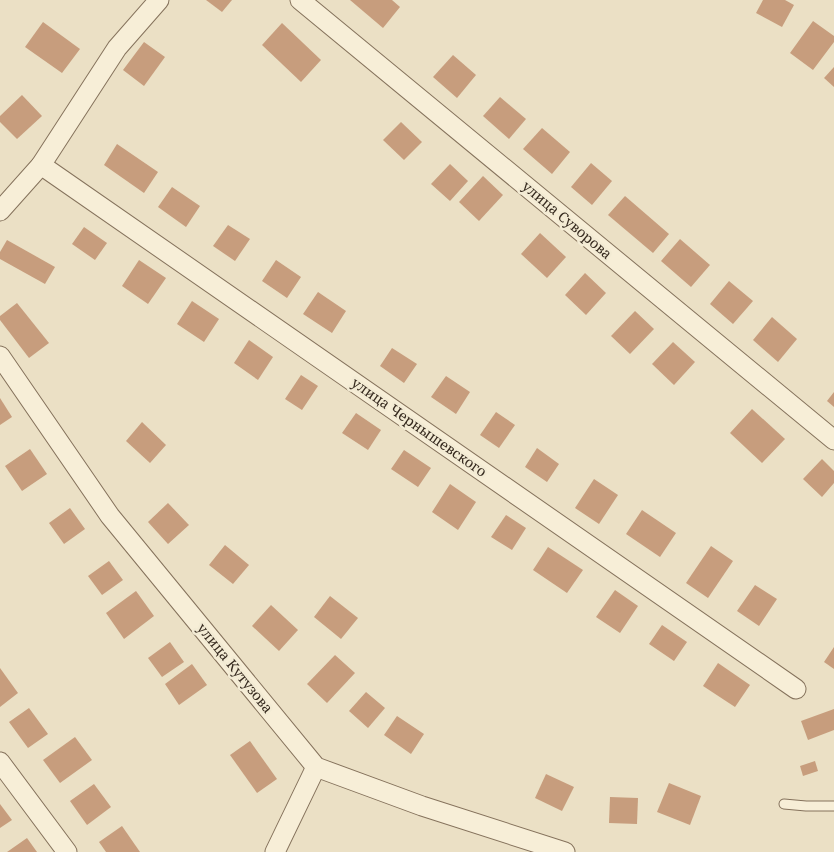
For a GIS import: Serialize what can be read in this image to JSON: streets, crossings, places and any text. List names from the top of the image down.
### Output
{
  "streets": {
    "street": ["улица Суворова", "улица Чернышевского", "улица Кутузова"]
  }
}
